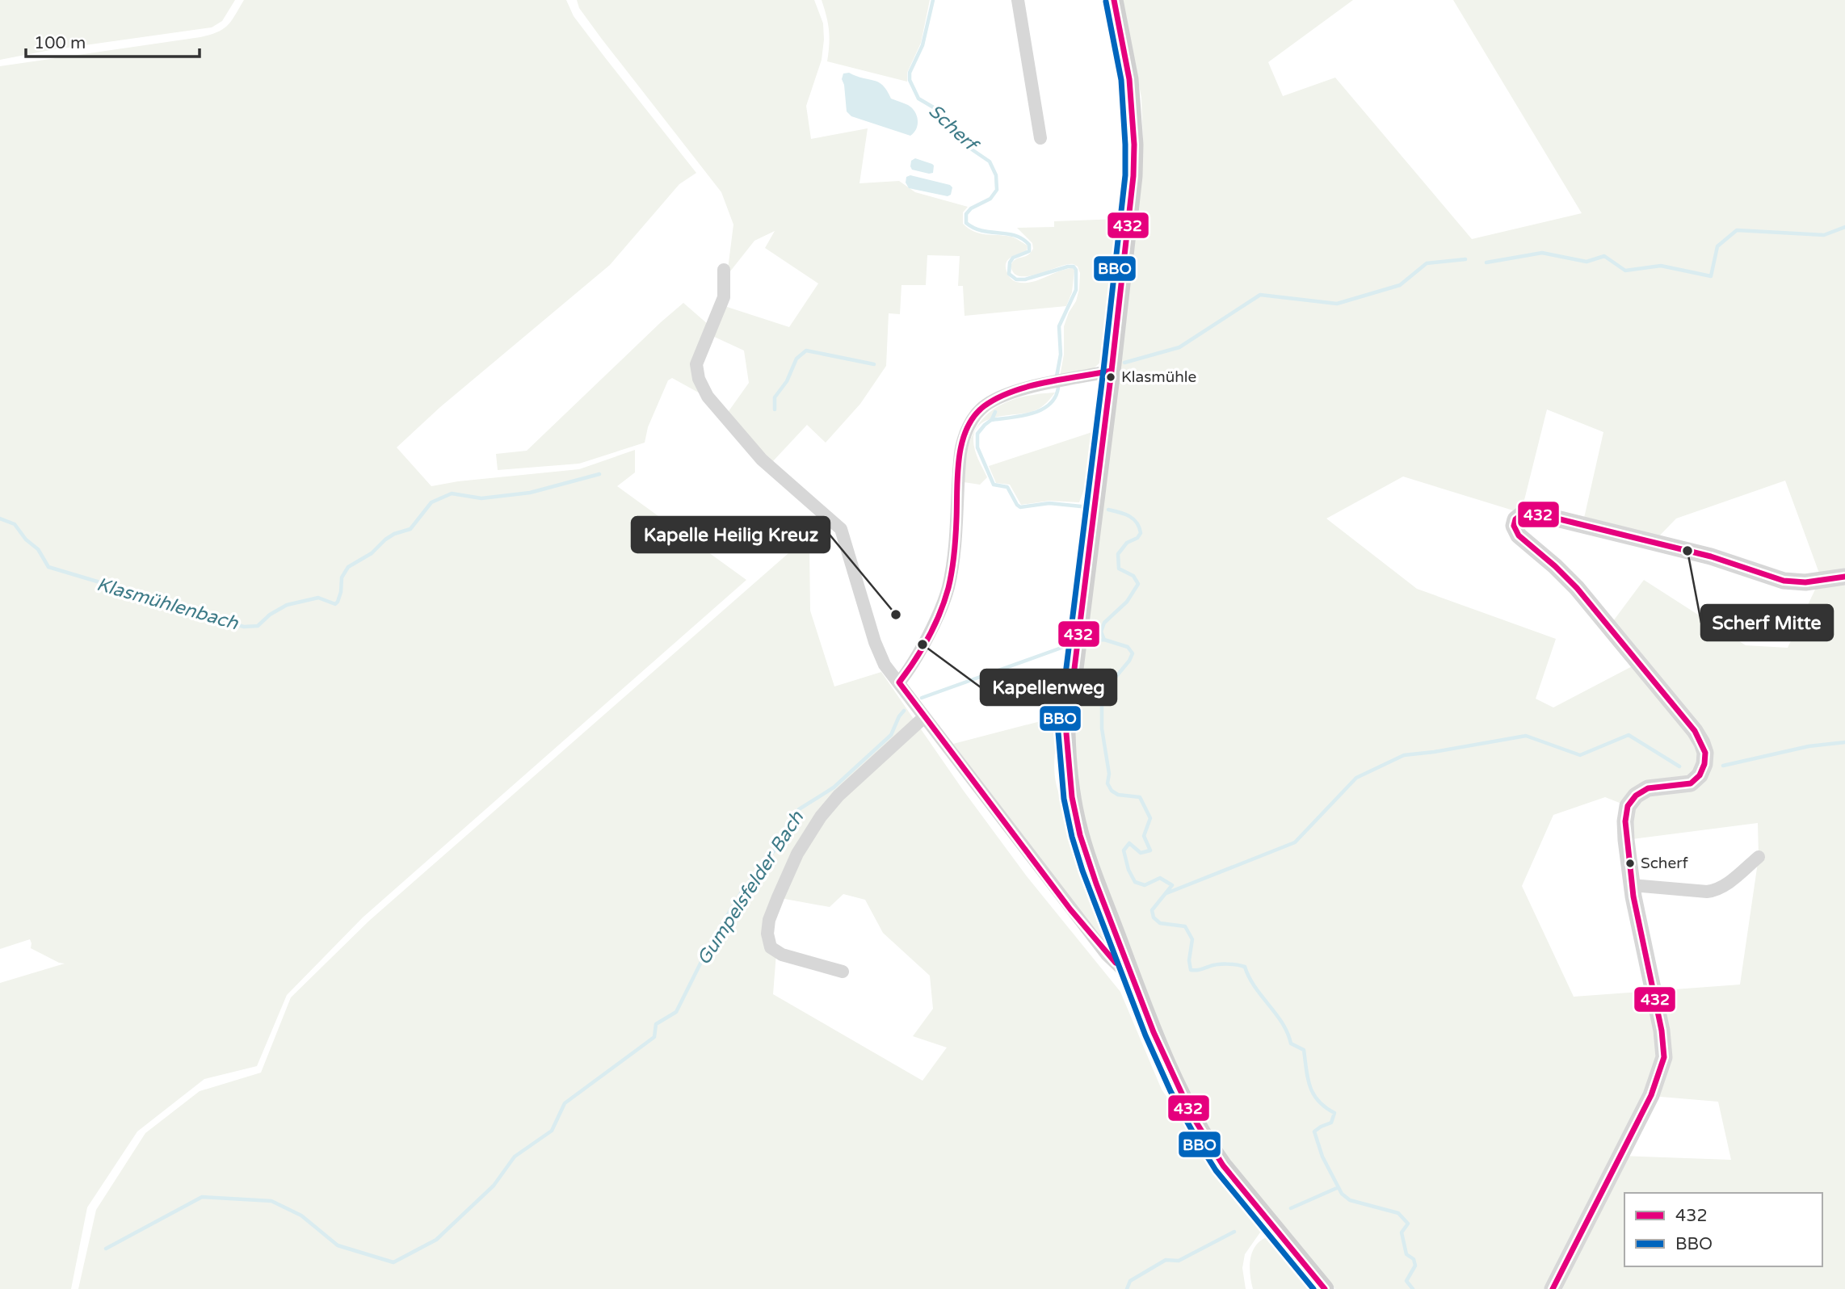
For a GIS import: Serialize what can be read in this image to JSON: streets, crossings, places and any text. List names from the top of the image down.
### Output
{
  "water": ["Scherf", "Klasmühlenbach", "Gumpelsfelder Bach"],
  "places": [
    "Klasmühle",
    "Scherf Mitte",
    "Kapelle Heilig Kreuz",
    "Kapellenweg",
    "Scherf"
  ],
  "lines": ["transit line 432", "transit line BBO"],
  "legend": ["432", "BBO"],
  "scale_bar": "100 m"
}
